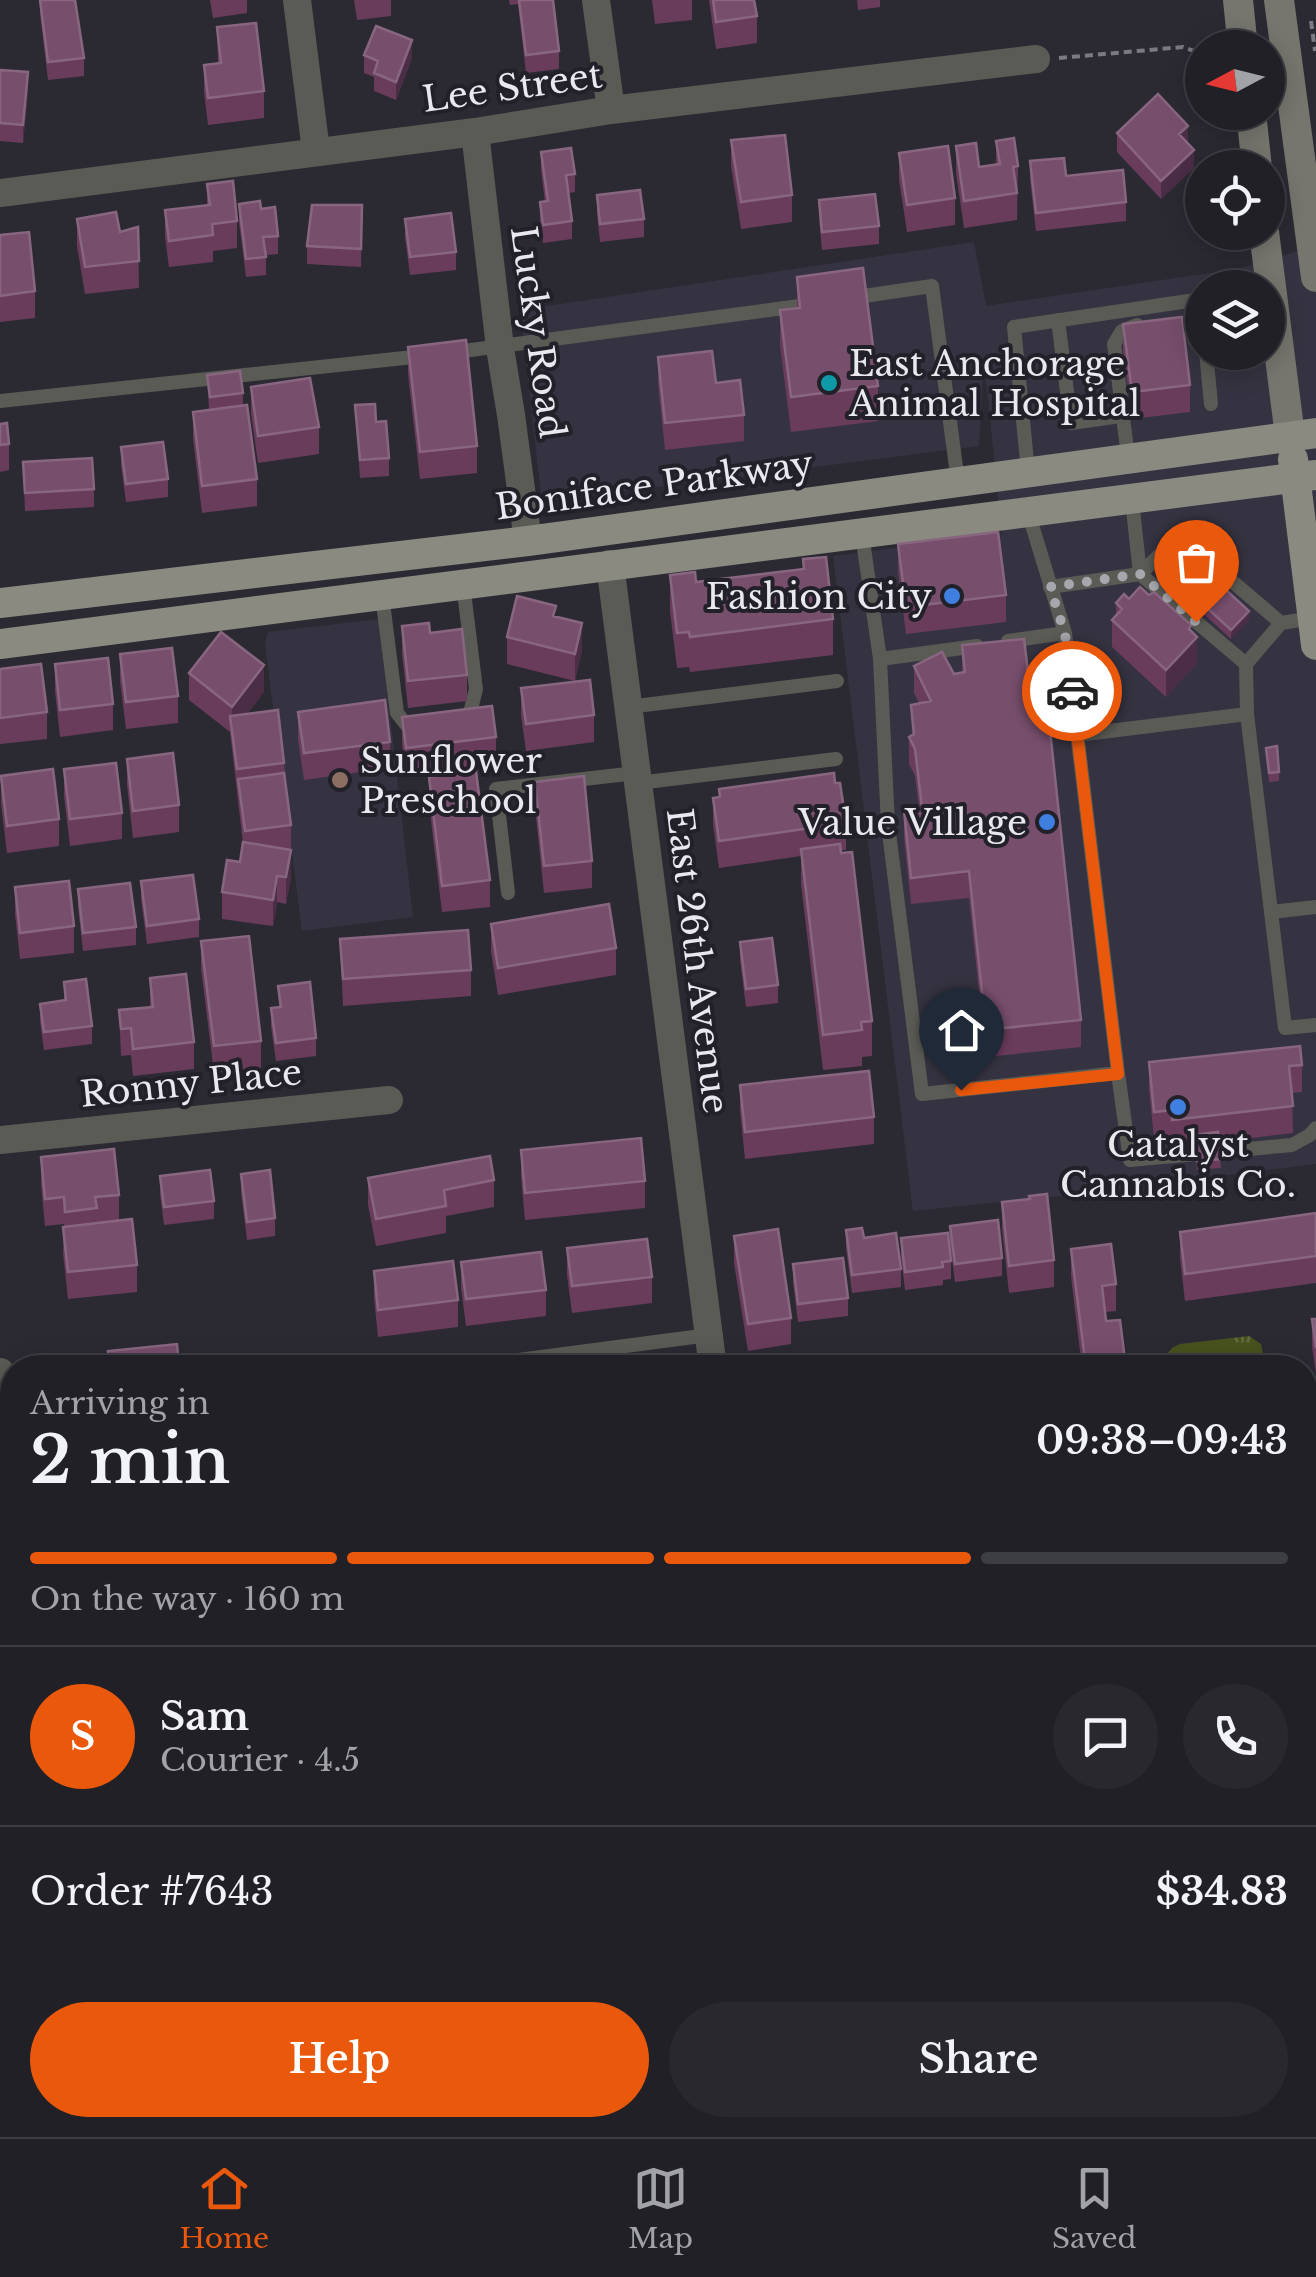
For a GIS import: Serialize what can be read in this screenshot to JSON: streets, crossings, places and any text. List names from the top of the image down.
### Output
{
  "streets": {
    "main road": ["Boniface Parkway"],
    "street": [
      "Lee Street",
      "Lucky Road",
      "East 26th Avenue",
      "Ronny Place"
    ]
  },
  "crossings": [
    ["Lee Street", "Lucky Road"],
    ["Lucky Road", "Boniface Parkway"],
    ["Boniface Parkway", "East 26th Avenue"]
  ],
  "places": [
    "East Anchorage Animal Hospital",
    "Fashion City",
    "Sunflower Preschool",
    "Value Village",
    "Catalyst Cannabis Co."
  ],
  "north": "left",
  "page": {
    "heading": ["2 min", "Arriving in", "09:38–09:43"],
    "panel": [
      "Sam",
      "Courier · 4.5",
      "Order #7643",
      "$34.83"
    ],
    "bar": "On the way · 160 m",
    "round": "S",
    "buttons": ["Help", "Share"],
    "tabs": ["Home", "Map", "Saved"]
  }
}
